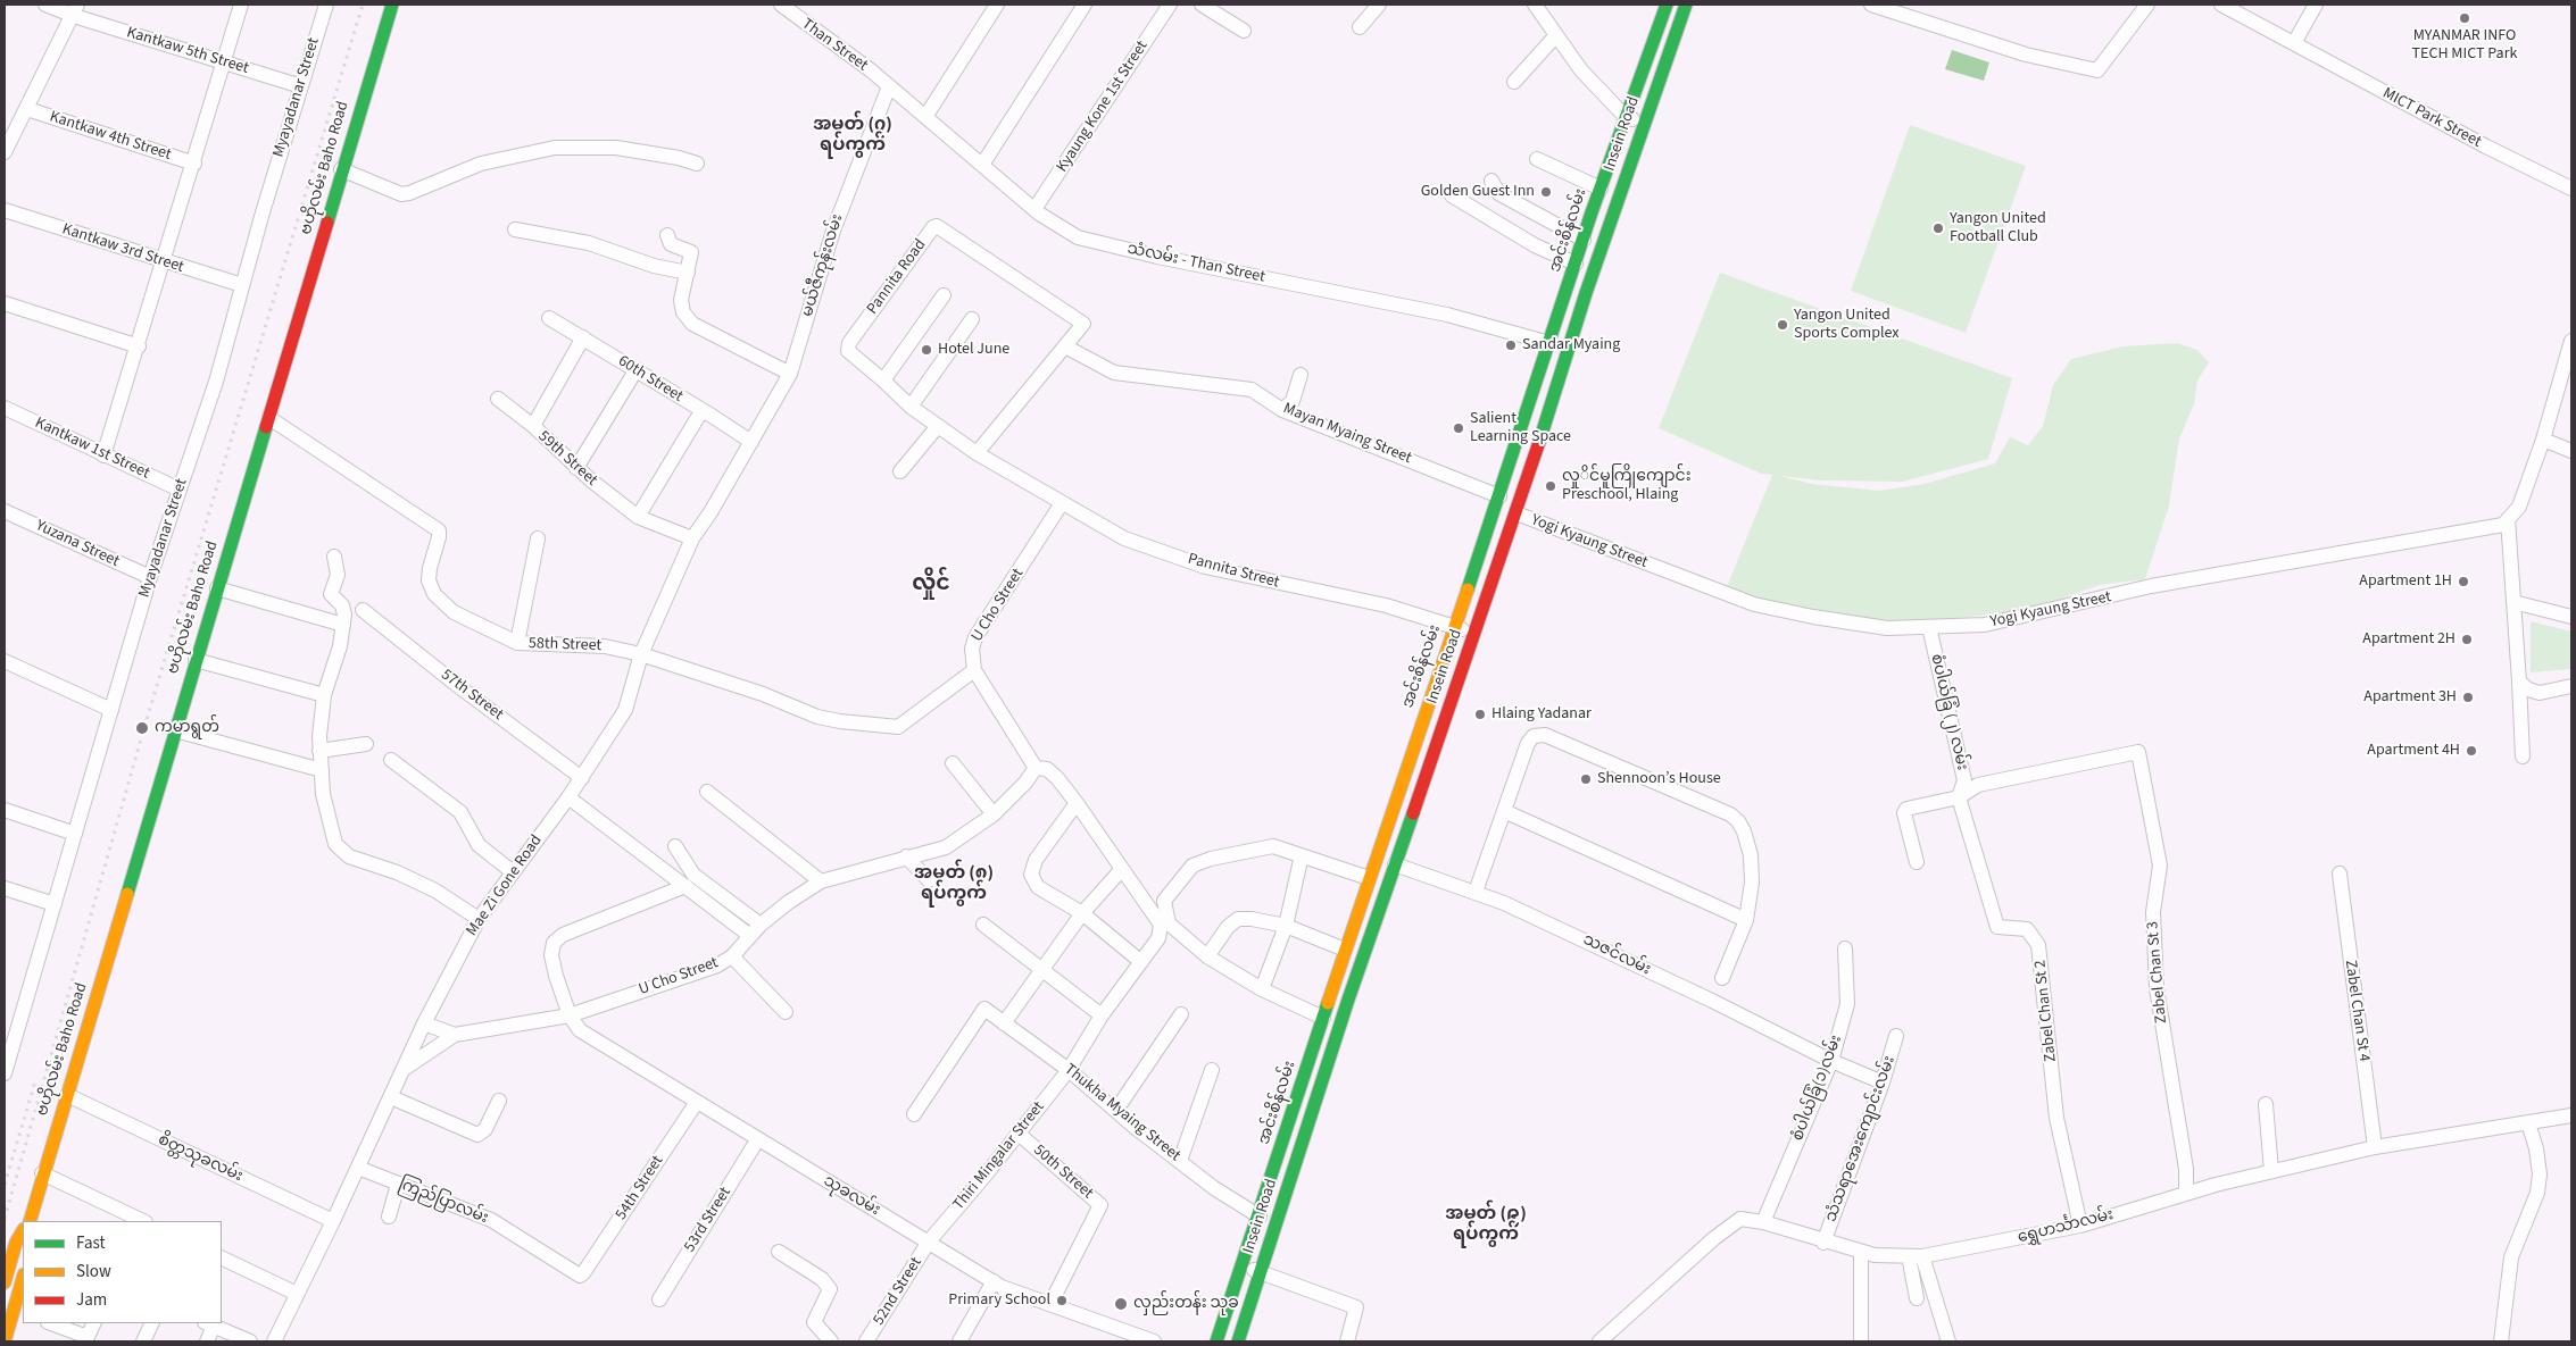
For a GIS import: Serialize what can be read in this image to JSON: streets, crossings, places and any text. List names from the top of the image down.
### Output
{
  "streets": {
    "main road": ["Insein Road", "ဗဟိုလမ်း Baho Road", "အင်းစိန်လမ်း"],
    "street": [
      "Than Street",
      "Kantkaw 5th Street",
      "Myayadanar Street",
      "Kyaung Kone 1st Street",
      "MICT Park Street",
      "Kantkaw 4th Street",
      "Kantkaw 3rd Street",
      "သံလမ်း - Than Street",
      "မယ်ဇီကုန်းလမ်း",
      "Pannita Road",
      "60th Street",
      "Mayan Myaing Street",
      "Kantkaw 1st Street",
      "59th Street",
      "Yogi Kyaung Street",
      "Yuzana Street",
      "Pannita Street",
      "U Cho Street",
      "58th Street",
      "57th Street",
      "စံပါယ်ခြံ (၂) လမ်း",
      "Mae Zi Gone Road",
      "သဇင်လမ်း",
      "Zabel Chan St 3",
      "Zabel Chan St 2",
      "Zabel Chan St 4",
      "စံပါယ်ခြံ(၁)လမ်း",
      "Thukha Myaing Street",
      "သံသရာအေးကျောင်းလမ်း",
      "Thiri Mingalar Street",
      "စိတ္တသုခလမ်း",
      "50th Street",
      "54th Street",
      "သုခလမ်း",
      "ကြည်ပြာလမ်း",
      "53rd Street",
      "ရွှေဟင်္သာလမ်း",
      "52nd Street"
    ]
  },
  "crossings": [
    ["Than Street", "သံလမ်း - Than Street"],
    ["Than Street", "မယ်ဇီကုန်းလမ်း"],
    ["Kantkaw 5th Street", "Myayadanar Street"],
    ["Myayadanar Street", "Kantkaw 3rd Street"],
    ["Myayadanar Street", "Kantkaw 1st Street"],
    ["Myayadanar Street", "Yuzana Street"],
    ["Kyaung Kone 1st Street", "သံလမ်း - Than Street"],
    ["Insein Road", "Yogi Kyaung Street"],
    ["Insein Road", "Pannita Street"],
    ["Insein Road", "သဇင်လမ်း"],
    ["ဗဟိုလမ်း Baho Road", "58th Street"],
    ["ဗဟိုလမ်း Baho Road", "စိတ္တသုခလမ်း"],
    ["အင်းစိန်လမ်း", "သံလမ်း - Than Street"],
    ["အင်းစိန်လမ်း", "Mayan Myaing Street"],
    ["အင်းစိန်လမ်း", "Pannita Street"],
    ["အင်းစိန်လမ်း", "Thukha Myaing Street"],
    ["သံလမ်း - Than Street", "မယ်ဇီကုန်းလမ်း"],
    ["မယ်ဇီကုန်းလမ်း", "60th Street"],
    ["မယ်ဇီကုန်းလမ်း", "Mae Zi Gone Road"],
    ["Pannita Road", "Mayan Myaing Street"],
    ["Pannita Road", "Pannita Street"],
    ["60th Street", "Mae Zi Gone Road"],
    ["59th Street", "Mae Zi Gone Road"],
    ["Yogi Kyaung Street", "စံပါယ်ခြံ (၂) လမ်း"],
    ["Pannita Street", "U Cho Street"],
    ["U Cho Street", "58th Street"],
    ["U Cho Street", "Mae Zi Gone Road"],
    ["U Cho Street", "သုခလမ်း"],
    ["58th Street", "Mae Zi Gone Road"],
    ["57th Street", "Mae Zi Gone Road"],
    ["စံပါယ်ခြံ (၂) လမ်း", "Zabel Chan St 3"],
    ["စံပါယ်ခြံ (၂) လမ်း", "Zabel Chan St 2"],
    ["Mae Zi Gone Road", "စိတ္တသုခလမ်း"],
    ["Mae Zi Gone Road", "ကြည်ပြာလမ်း"],
    ["သဇင်လမ်း", "စံပါယ်ခြံ(၁)လမ်း"],
    ["သဇင်လမ်း", "သံသရာအေးကျောင်းလမ်း"],
    ["Zabel Chan St 3", "Zabel Chan St 2"],
    ["Zabel Chan St 3", "ရွှေဟင်္သာလမ်း"],
    ["Zabel Chan St 2", "ရွှေဟင်္သာလမ်း"],
    ["Zabel Chan St 4", "ရွှေဟင်္သာလမ်း"],
    ["စံပါယ်ခြံ(၁)လမ်း", "ရွှေဟင်္သာလမ်း"],
    ["Thukha Myaing Street", "Thiri Mingalar Street"],
    ["သံသရာအေးကျောင်းလမ်း", "ရွှေဟင်္သာလမ်း"],
    ["Thiri Mingalar Street", "50th Street"],
    ["Thiri Mingalar Street", "သုခလမ်း"],
    ["Thiri Mingalar Street", "52nd Street"],
    ["50th Street", "သုခလမ်း"],
    ["54th Street", "သုခလမ်း"],
    ["54th Street", "ကြည်ပြာလမ်း"],
    ["သုခလမ်း", "53rd Street"],
    ["သုခလမ်း", "52nd Street"]
  ],
  "districts": [
    "အမှတ် (၇) ရပ်ကွက်",
    "လှိုင်",
    "အမှတ် (၈) ရပ်ကွက်",
    "အမှတ် (၉) ရပ်ကွက်"
  ],
  "places": [
    "MYANMAR INFO TECH MICT Park",
    "Golden Guest Inn",
    "Yangon United Football Club",
    "Yangon United Sports Complex",
    "Sandar Myaing",
    "Hotel June",
    "Salient Learning Space",
    "လှုိင်မူကြိုကျောင်း Preschool, Hlaing",
    "Apartment 1H",
    "Apartment 2H",
    "Apartment 3H",
    "Hlaing Yadanar",
    "ကမာရွတ်",
    "Apartment 4H",
    "Shennoon’s House",
    "Primary School",
    "လှည်းတန်း သုခ"
  ],
  "legend": ["Fast", "Slow", "Jam"]
}
